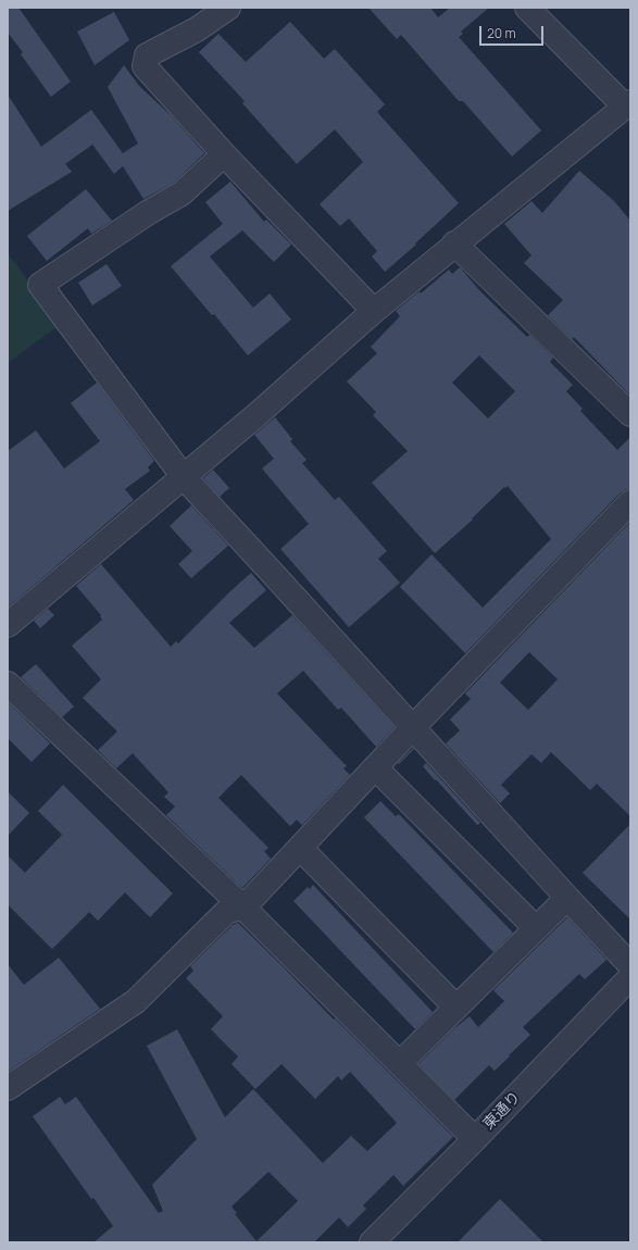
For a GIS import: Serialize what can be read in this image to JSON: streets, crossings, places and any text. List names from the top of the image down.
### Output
{
  "streets": {
    "street": ["東通り"]
  },
  "scale_bar": "20 m"
}
